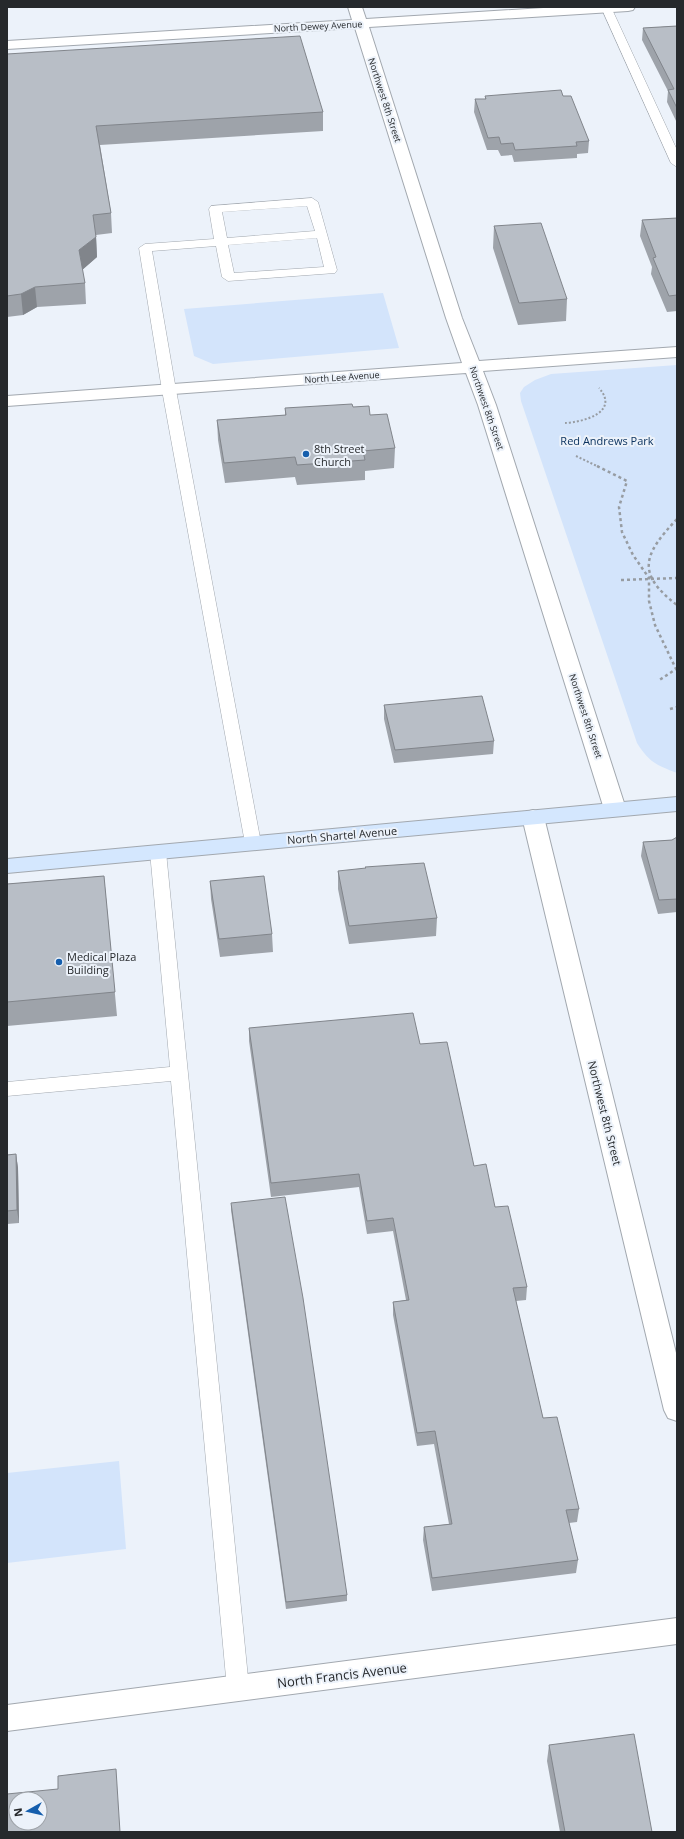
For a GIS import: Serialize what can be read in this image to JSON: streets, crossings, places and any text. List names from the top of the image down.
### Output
{
  "streets": {
    "street": [
      "North Dewey Avenue",
      "Northwest 8th Street",
      "North Lee Avenue",
      "North Shartel Avenue",
      "North Francis Avenue"
    ]
  },
  "crossings": [
    ["North Dewey Avenue", "Northwest 8th Street"],
    ["Northwest 8th Street", "North Lee Avenue"],
    ["Northwest 8th Street", "North Shartel Avenue"]
  ],
  "parks": ["Red Andrews Park"],
  "places": ["8th Street Church", "Medical Plaza Building"],
  "north": "left"
}
